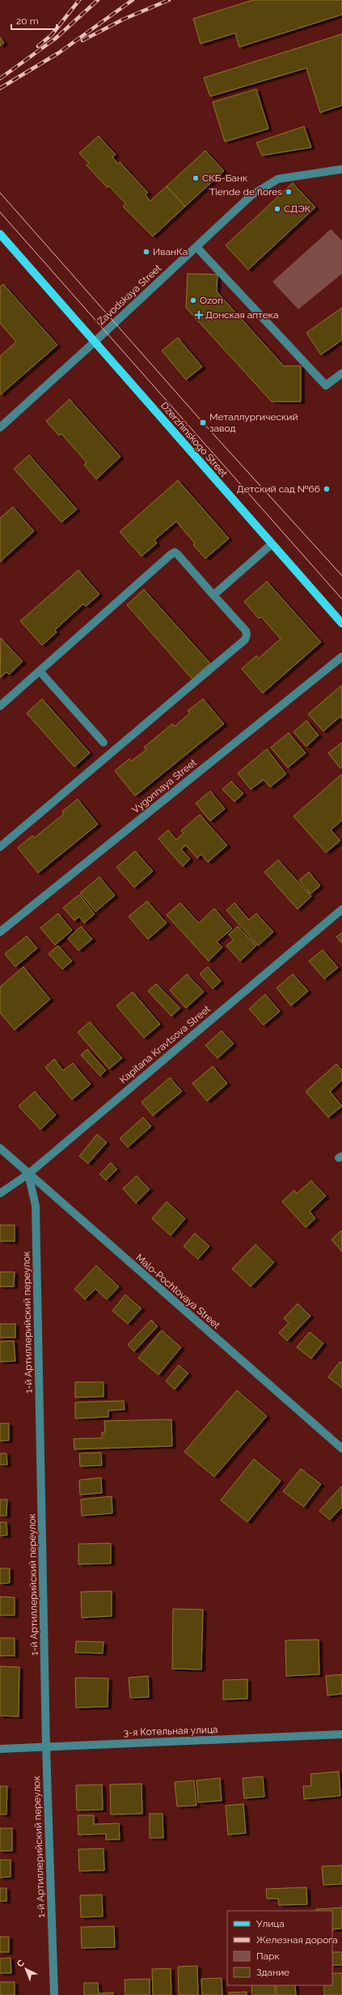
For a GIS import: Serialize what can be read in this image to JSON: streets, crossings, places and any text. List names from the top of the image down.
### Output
{
  "streets": {
    "main road": ["Dzerzhinskogo Street"],
    "street": [
      "Zavodskaya Street",
      "Vygonnaya Street",
      "Kapitana Kravtsova Street",
      "Malo-Pochtovaya Street",
      "1-й Артиллерийский переулок",
      "3-я Котельная улица"
    ]
  },
  "crossings": [
    ["Zavodskaya Street", "Dzerzhinskogo Street"],
    ["Kapitana Kravtsova Street", "Malo-Pochtovaya Street"],
    ["Kapitana Kravtsova Street", "1-й Артиллерийский переулок"],
    ["Malo-Pochtovaya Street", "1-й Артиллерийский переулок"],
    ["1-й Артиллерийский переулок", "3-я Котельная улица"]
  ],
  "places": {
    "other": [
      "СКБ-Банк",
      "Tiende de flores",
      "СДЭК",
      "ИванКа",
      "Ozon",
      "Детский сад №66"
    ],
    "health": ["Донская аптека"],
    "transit": ["Металлургический завод"]
  },
  "legend": [
    "Улица",
    "Железная дорога",
    "Парк",
    "Здание"
  ],
  "scale_bar": "20 m",
  "north": "top left"
}
